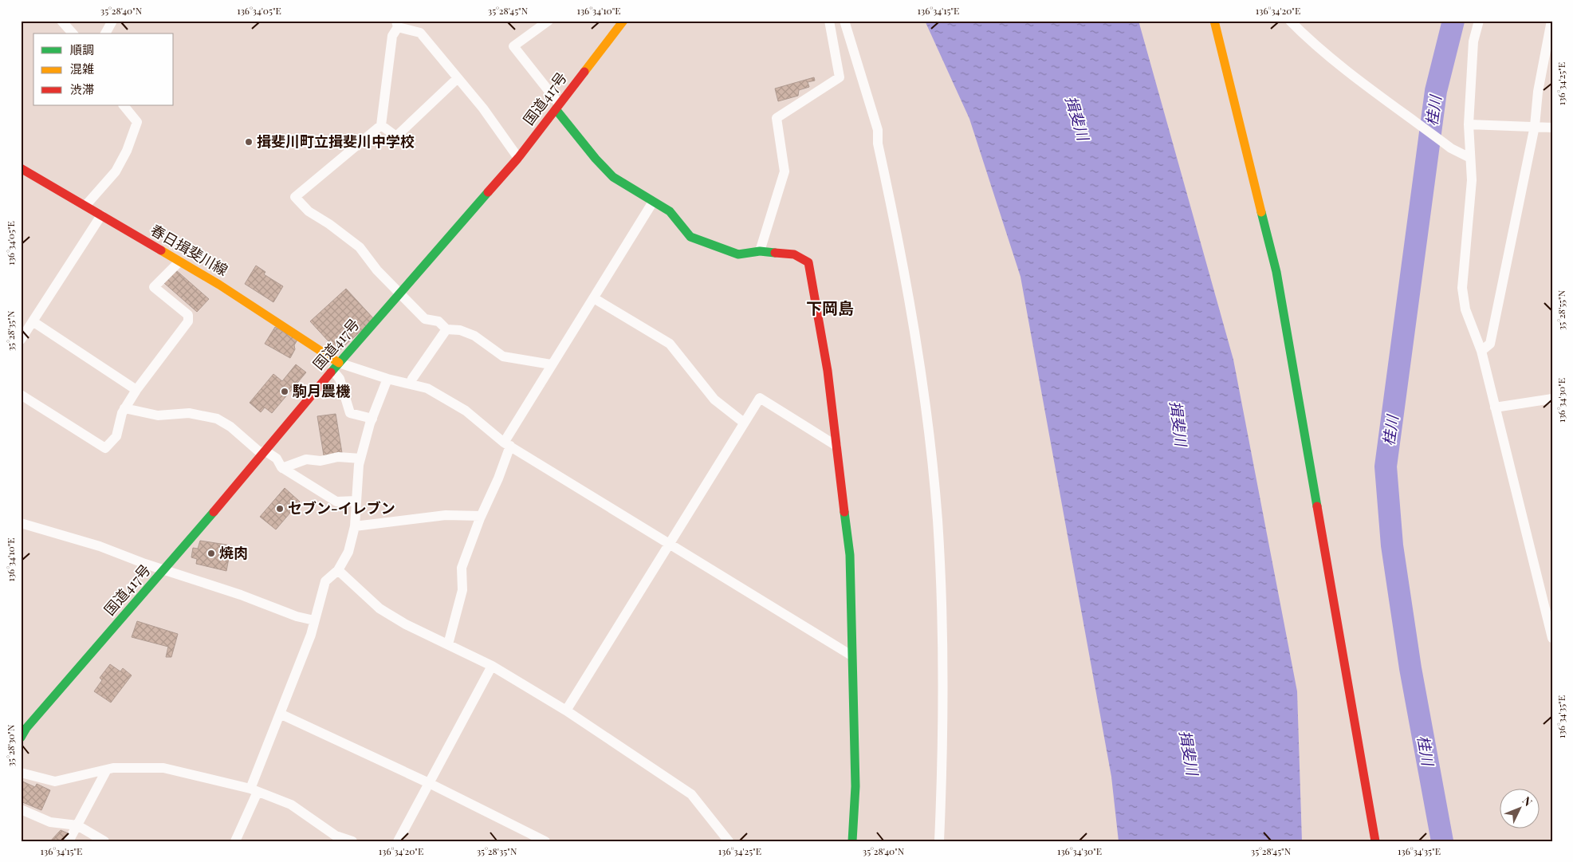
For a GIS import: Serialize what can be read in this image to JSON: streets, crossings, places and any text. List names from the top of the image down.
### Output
{
  "streets": {
    "main road": ["国道417号", "春日揖斐川線"]
  },
  "crossings": [
    ["国道417号", "春日揖斐川線"]
  ],
  "districts": ["下岡島"],
  "water": ["桂川", "揖斐川"],
  "places": [
    "揖斐川町立揖斐川中学校",
    "駒月農機",
    "セブン-イレブン",
    "焼肉"
  ],
  "legend": ["順調", "混雑", "渋滞"],
  "north": "top right",
  "coordinates": [
    "35°28'40\"N",
    "136°34'05\"E",
    "35°28'45\"N",
    "136°34'10\"E",
    "136°34'15\"E",
    "136°34'20\"E",
    "136°34'25\"E",
    "35°28'55\"N",
    "35°28'35\"N",
    "136°34'30\"E",
    "136°34'35\"E",
    "35°28'30\"N"
  ]
}
